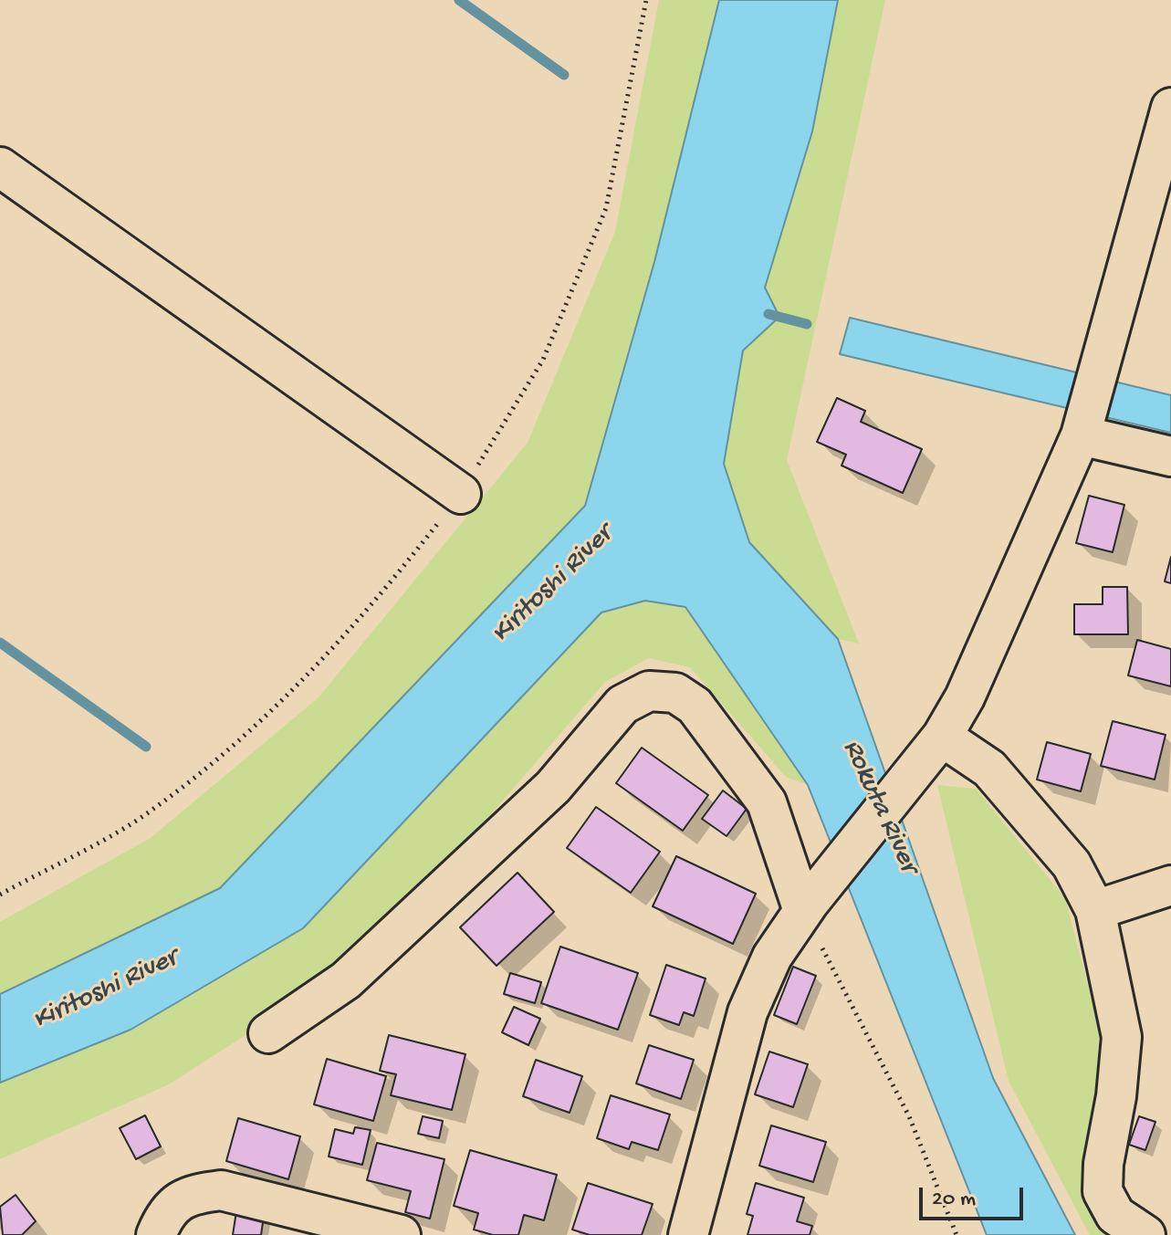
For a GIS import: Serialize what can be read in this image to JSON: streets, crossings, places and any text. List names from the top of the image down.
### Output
{
  "water": ["Kiritoshi River", "Rokuta River"],
  "scale_bar": "20 m"
}
